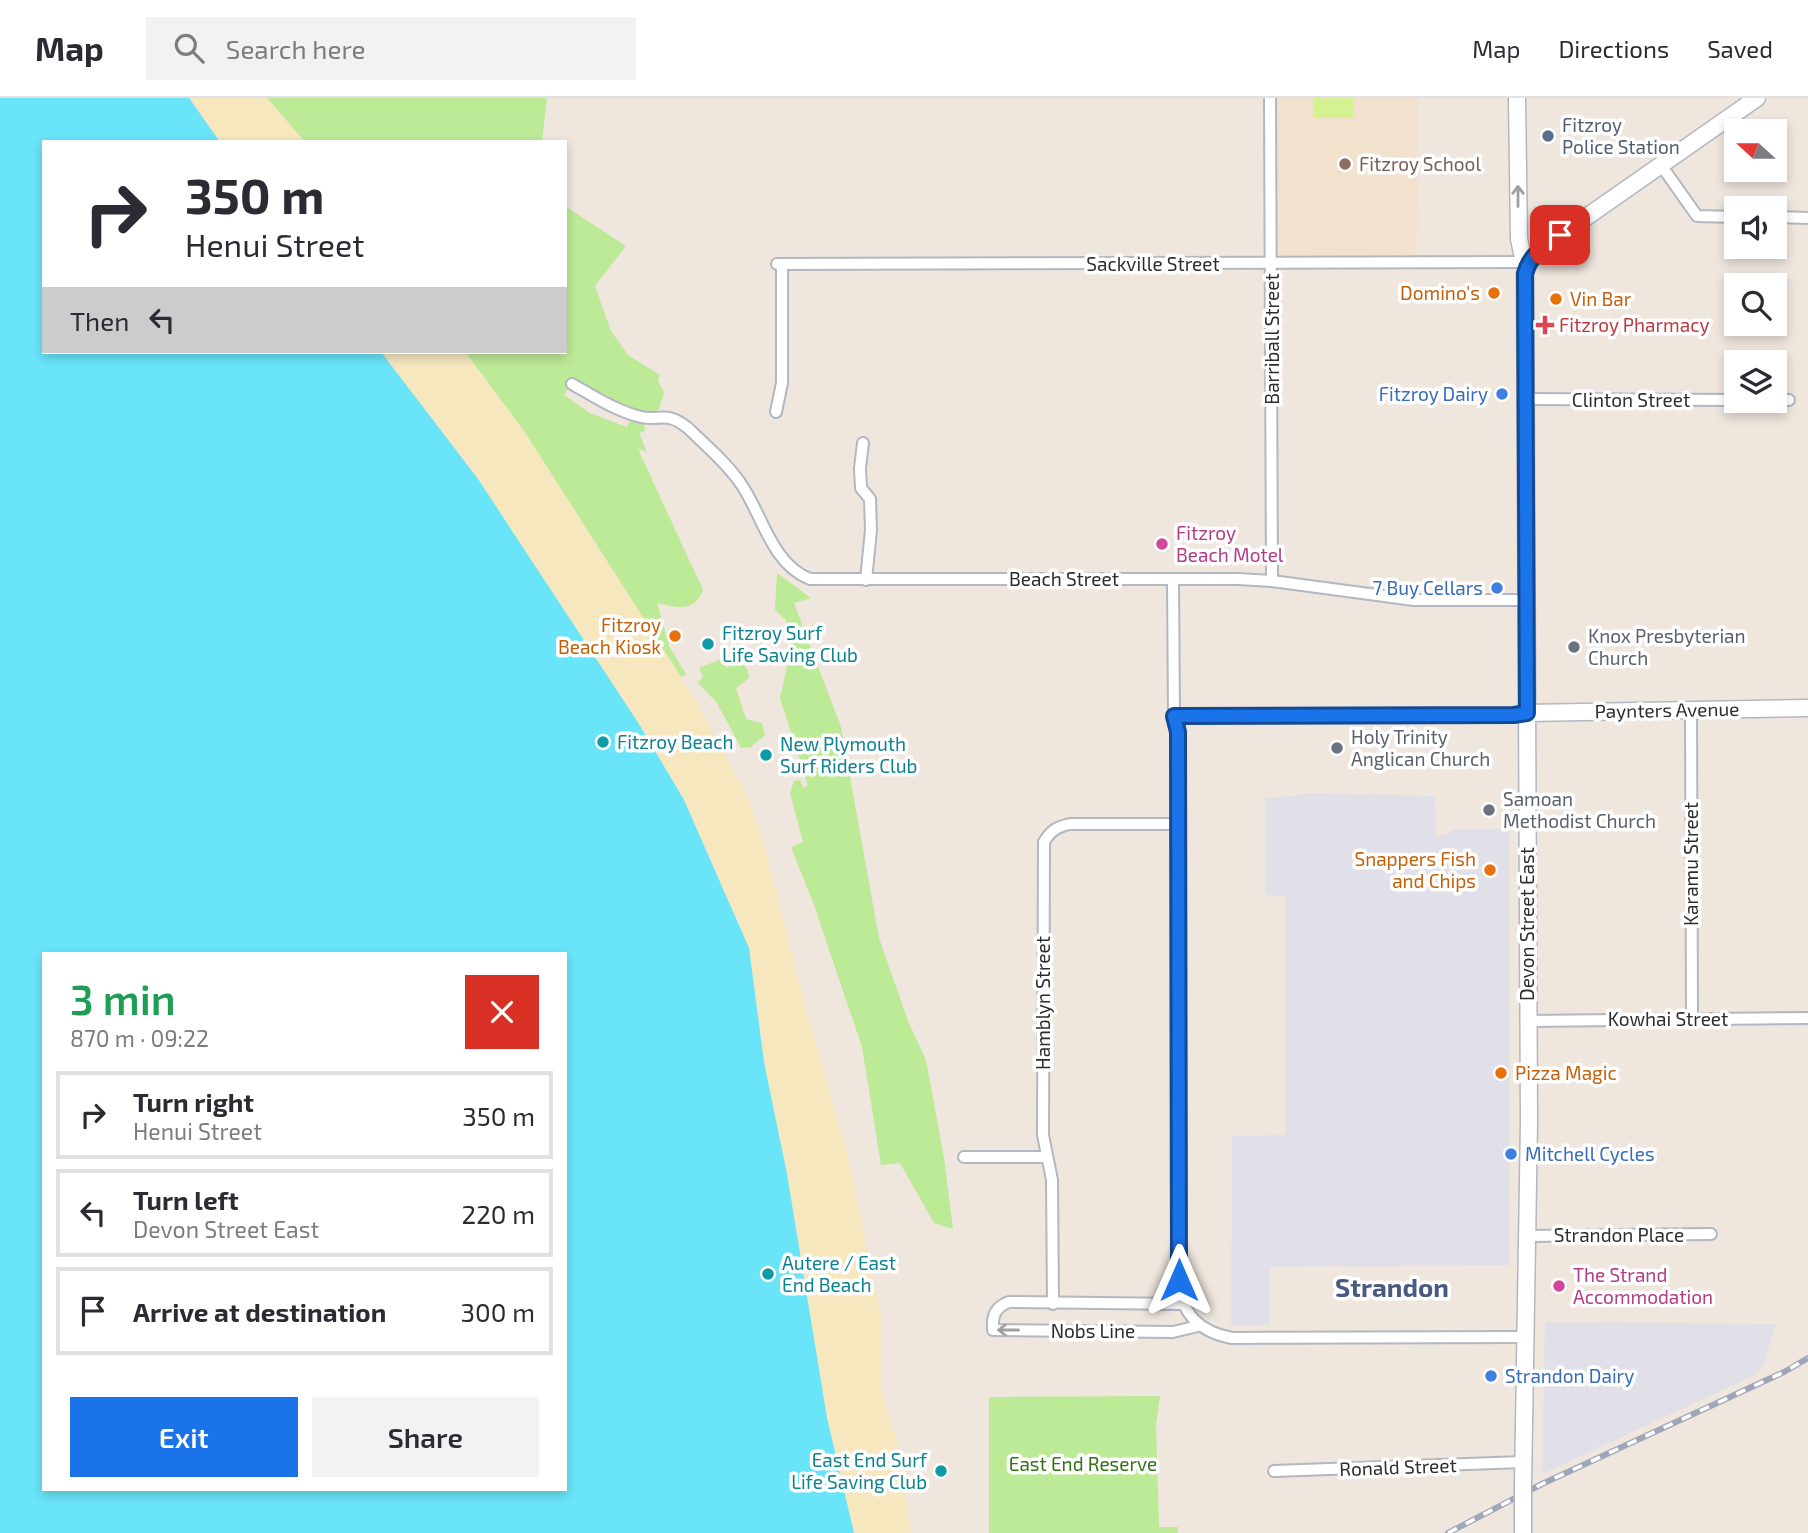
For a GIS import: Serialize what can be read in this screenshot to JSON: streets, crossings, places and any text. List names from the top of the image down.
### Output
{
  "streets": {
    "main road": ["Paynters Avenue", "Devon Street East"],
    "street": [
      "Sackville Street",
      "Barriball Street",
      "Clinton Street",
      "Beach Street",
      "Karamu Street",
      "Hamblyn Street",
      "Kowhai Street",
      "Strandon Place",
      "Nobs Line",
      "Ronald Street"
    ]
  },
  "crossings": [
    ["Sackville Street", "Barriball Street"],
    ["Sackville Street", "Devon Street East"],
    ["Barriball Street", "Beach Street"],
    ["Clinton Street", "Devon Street East"],
    ["Beach Street", "Devon Street East"],
    ["Paynters Avenue", "Karamu Street"],
    ["Paynters Avenue", "Devon Street East"],
    ["Karamu Street", "Kowhai Street"],
    ["Devon Street East", "Kowhai Street"],
    ["Devon Street East", "Strandon Place"],
    ["Devon Street East", "Nobs Line"],
    ["Devon Street East", "Ronald Street"],
    ["Hamblyn Street", "Nobs Line"]
  ],
  "districts": ["Strandon"],
  "parks": ["East End Reserve"],
  "places": {
    "other": [
      "Fitzroy Police Station",
      "Fitzroy School",
      "Domino's",
      "Vin Bar",
      "Fitzroy Dairy",
      "Fitzroy Beach Motel",
      "7 Buy Cellars",
      "Fitzroy Beach Kiosk",
      "Fitzroy Surf Life Saving Club",
      "Knox Presbyterian Church",
      "Fitzroy Beach",
      "Holy Trinity Anglican Church",
      "New Plymouth Surf Riders Club",
      "Samoan Methodist Church",
      "Snappers Fish and Chips",
      "Pizza Magic",
      "Mitchell Cycles",
      "Autere / East End Beach",
      "The Strand Accommodation",
      "Strandon Dairy",
      "East End Surf Life Saving Club"
    ],
    "health": ["Fitzroy Pharmacy"]
  },
  "north": "left",
  "page": {
    "header": "Map",
    "search": "Search here",
    "nav": ["Map", "Directions", "Saved"],
    "turn": ["350 m", "Henui Street"],
    "then": "Then",
    "heading": ["3 min", "870 m · 09:22"],
    "list": [
      {
        "name": "Turn right",
        "note": "Henui Street",
        "value": "350 m"
      },
      {
        "name": "Turn left",
        "note": "Devon Street East",
        "value": "220 m"
      },
      {
        "name": "Arrive at destination",
        "value": "300 m"
      }
    ],
    "buttons": ["Exit", "Share"]
  }
}
